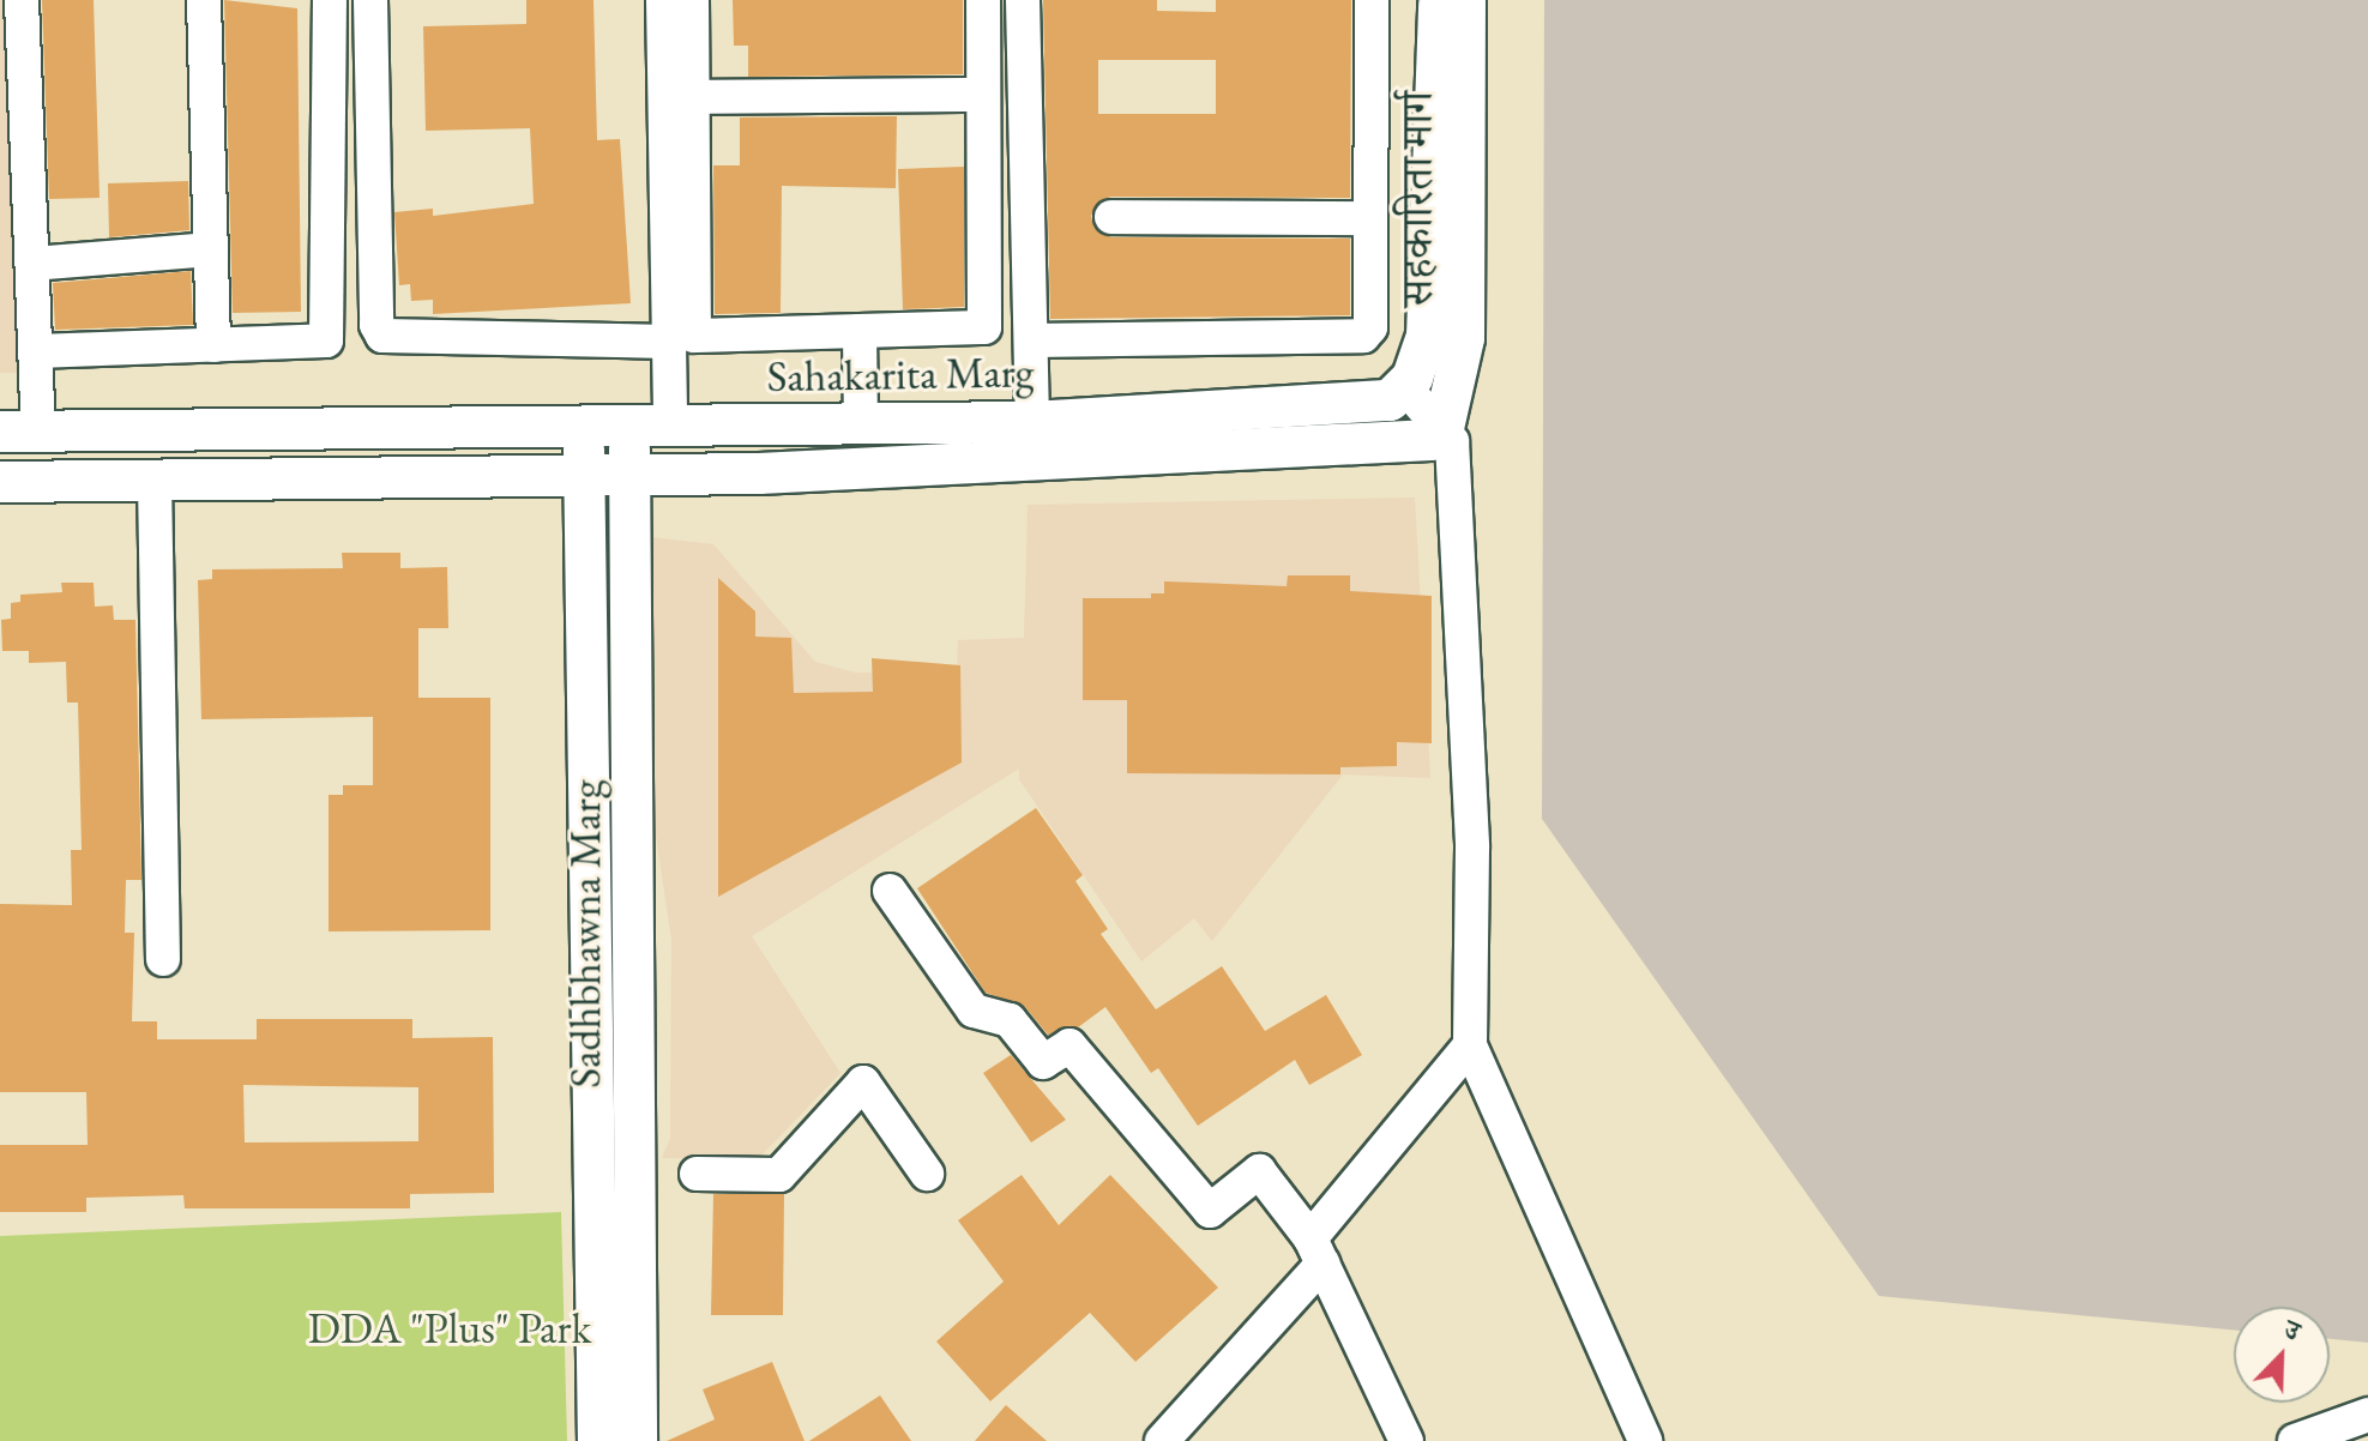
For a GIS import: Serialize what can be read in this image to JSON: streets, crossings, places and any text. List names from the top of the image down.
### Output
{
  "streets": {
    "street": ["सहकारिता मार्ग", "Sahakarita Marg", "Sadhbhawna Marg"]
  },
  "crossings": [
    ["सहकारिता मार्ग", "Sahakarita Marg"],
    ["Sahakarita Marg", "Sadhbhawna Marg"]
  ],
  "parks": ["DDA \"Plus\" Park"],
  "north": "top right"
}
